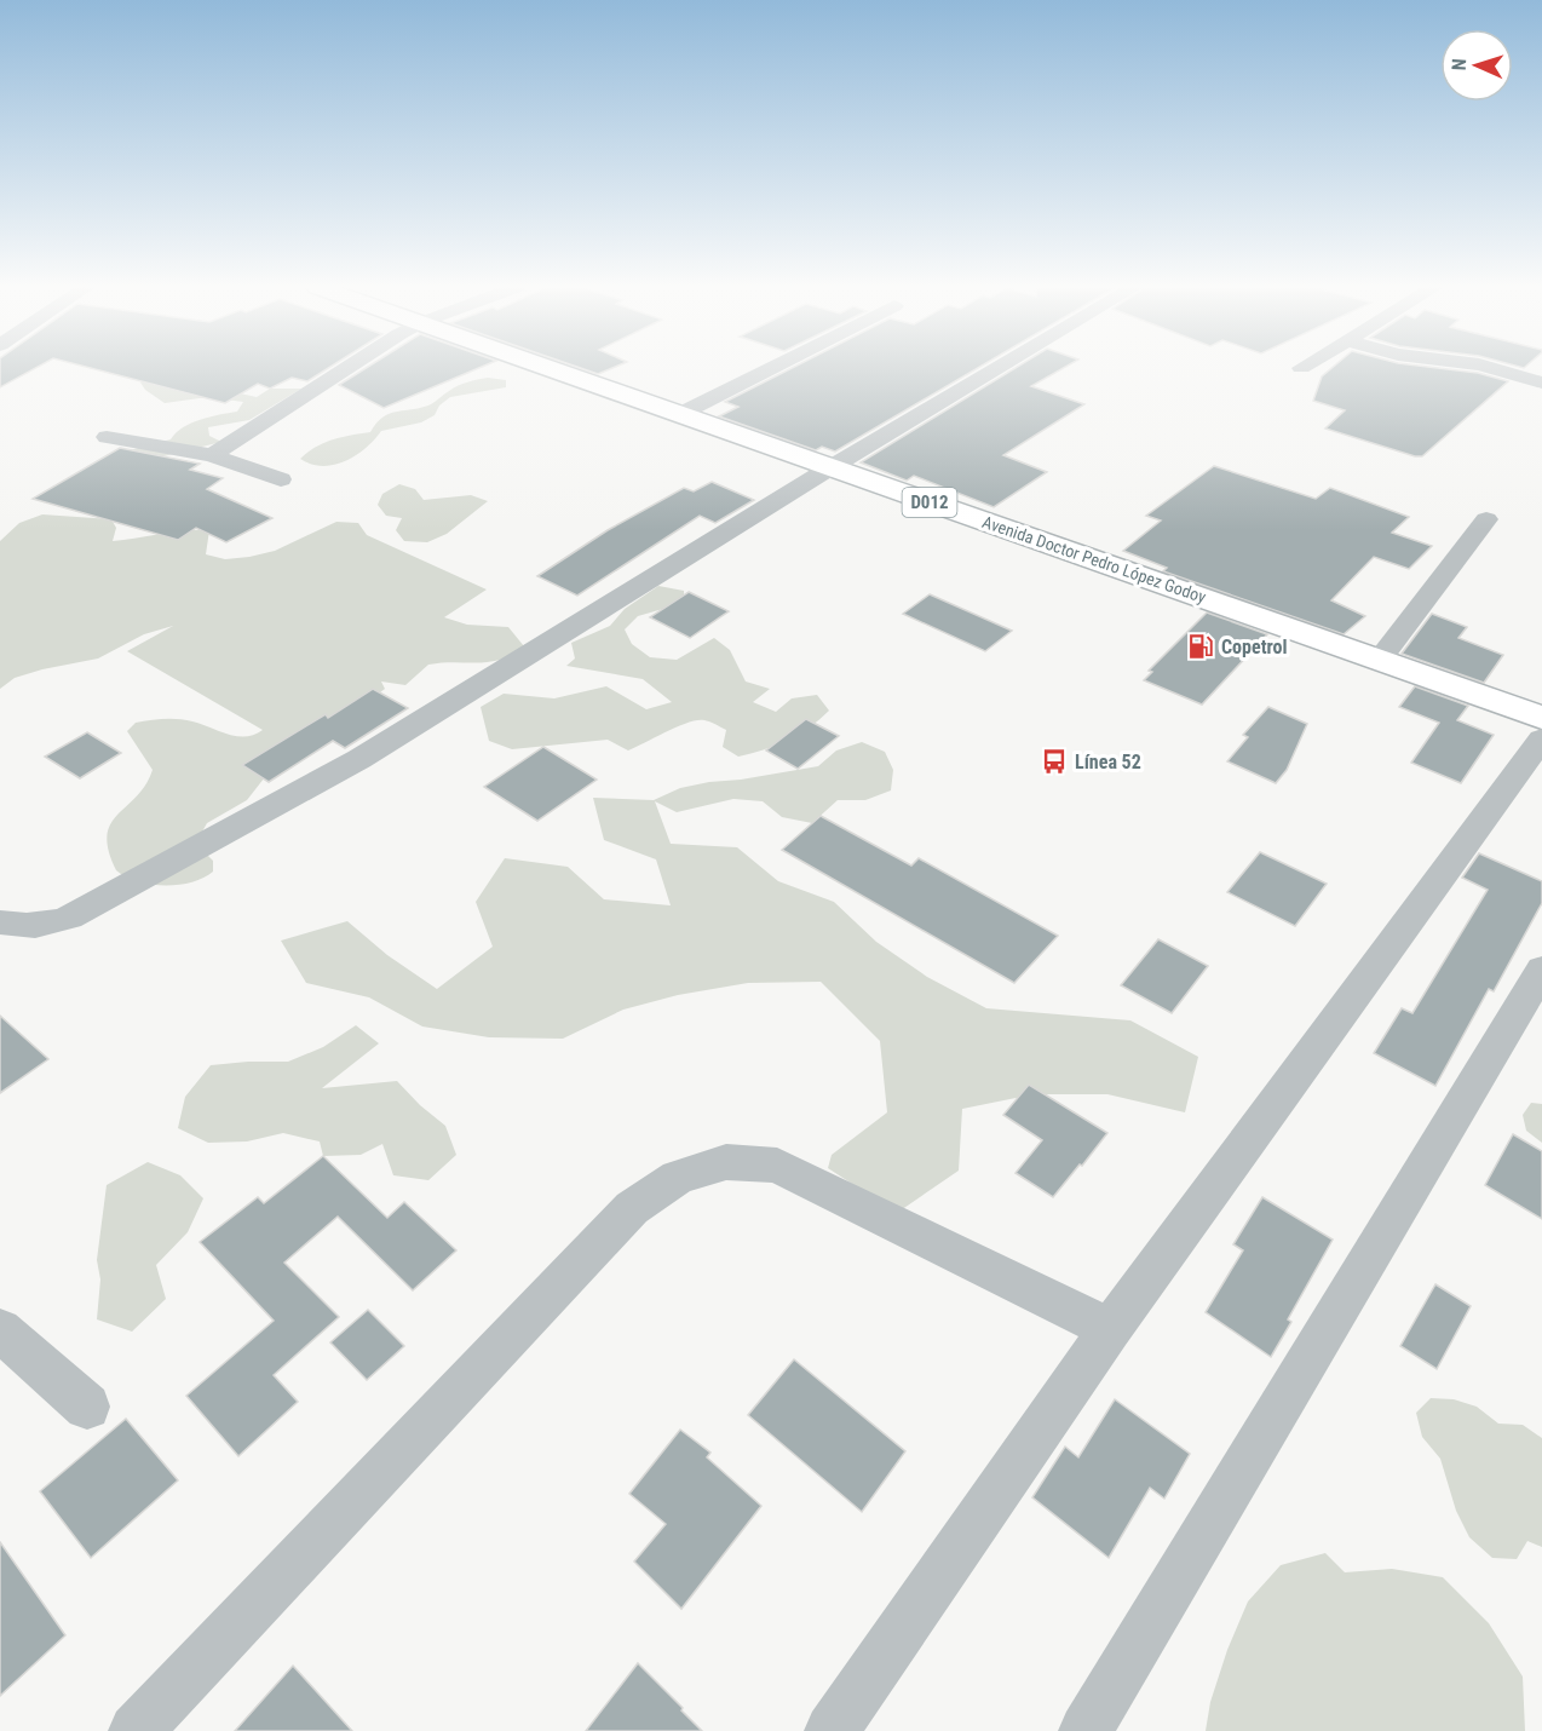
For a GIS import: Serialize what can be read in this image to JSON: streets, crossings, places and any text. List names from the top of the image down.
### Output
{
  "streets": {
    "main road": ["D012", "Avenida Doctor Pedro López Godoy"]
  },
  "places": {
    "fuel station": ["Copetrol"],
    "bus stop": ["Línea 52"]
  },
  "north": "left"
}
